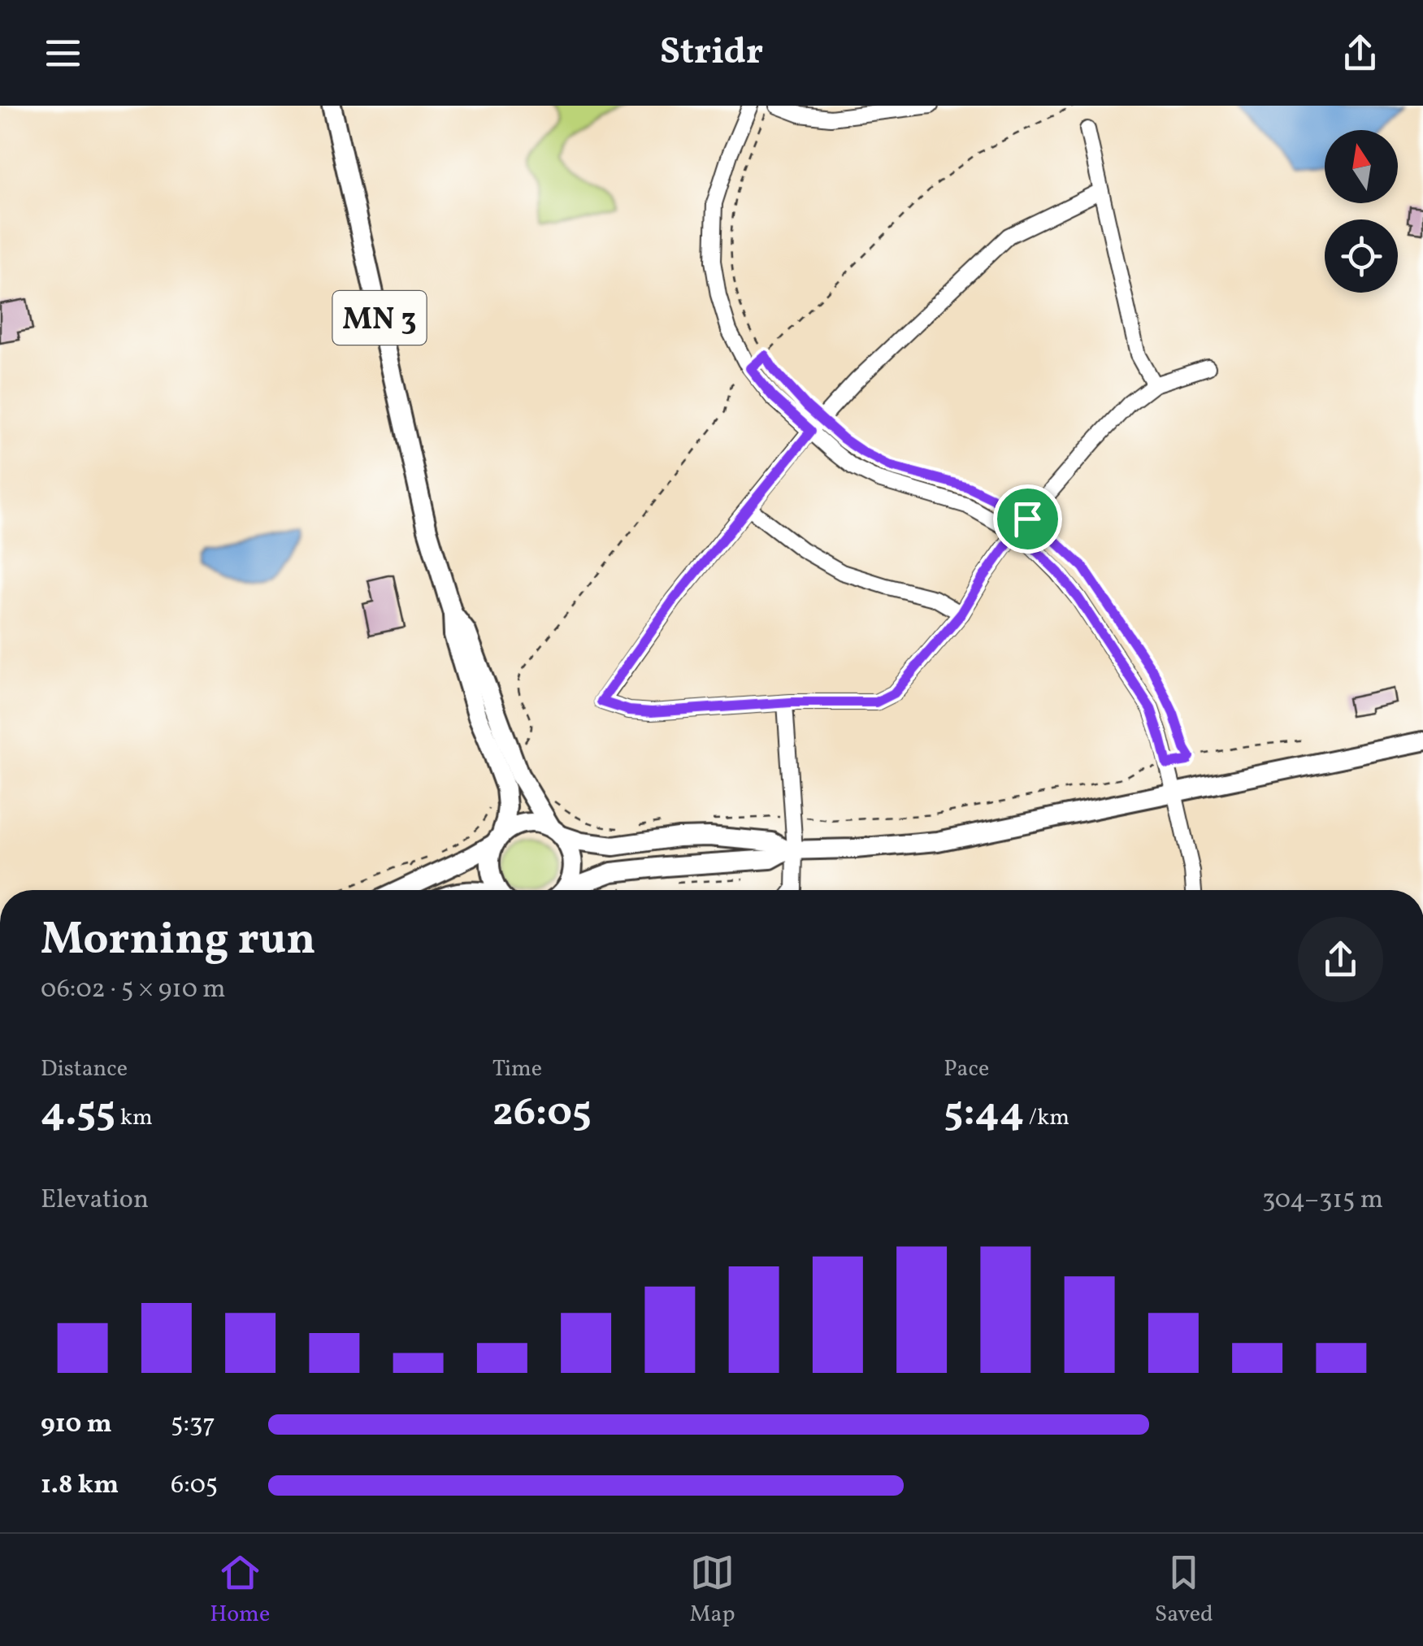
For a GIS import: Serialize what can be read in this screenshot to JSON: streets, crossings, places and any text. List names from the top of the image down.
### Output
{
  "streets": {
    "main road": ["MN 3"]
  },
  "north": "top",
  "page": {
    "header": "Stridr",
    "heading": ["Morning run", "06:02 · 5 × 910 m"],
    "stats": [
      ["Distance", "4.55 km"],
      ["Time", "26:05"],
      ["Pace", "5:44 /km"]
    ],
    "chart": ["Elevation", "304–315 m"],
    "list": [
      {
        "name": "910 m",
        "note": "5:37"
      },
      {
        "name": "1.8 km",
        "note": "6:05"
      }
    ],
    "tabs": ["Home", "Map", "Saved"]
  }
}
